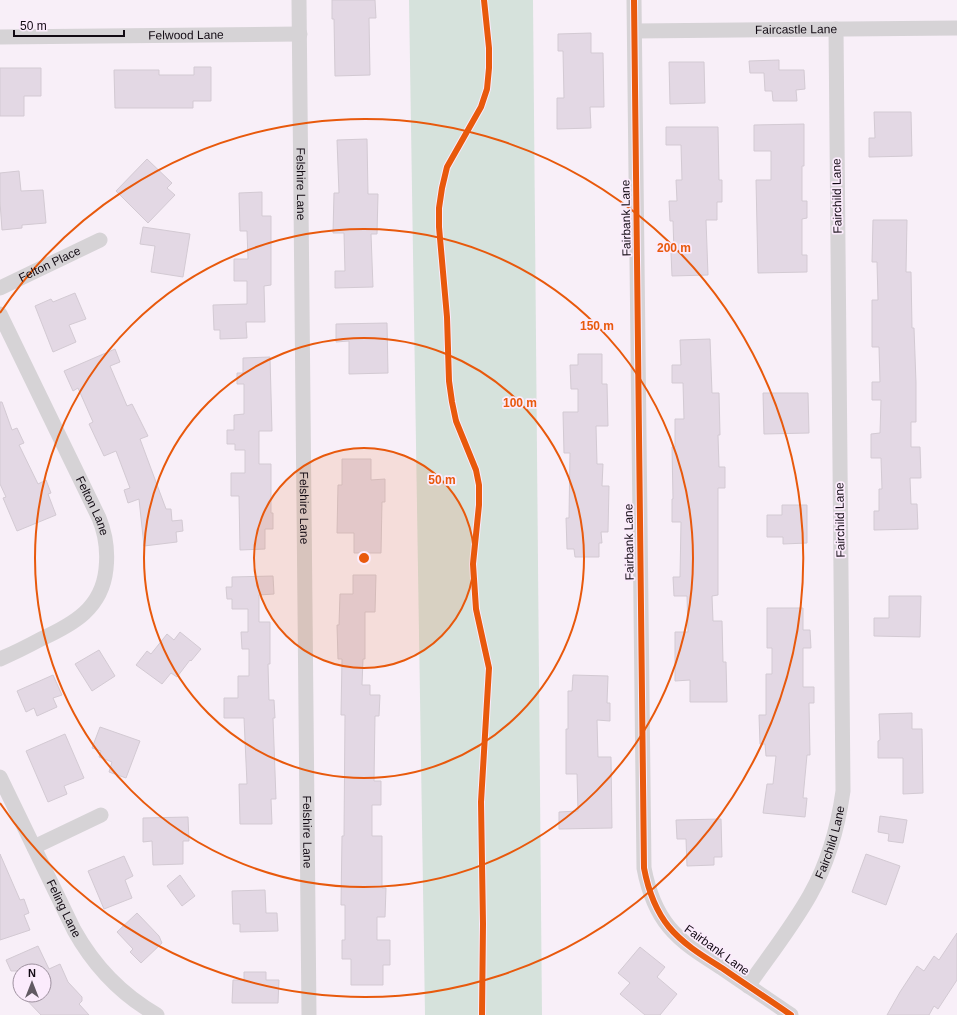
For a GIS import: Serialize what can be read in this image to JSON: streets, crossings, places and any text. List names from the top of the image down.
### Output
{
  "streets": {
    "street": [
      "Faircastle Lane",
      "Felwood Lane",
      "Felshire Lane",
      "Fairchild Lane",
      "Fairbank Lane",
      "Felton Place",
      "Felton Lane",
      "Feling Lane"
    ]
  },
  "crossings": [
    ["Faircastle Lane", "Fairchild Lane"],
    ["Faircastle Lane", "Fairbank Lane"],
    ["Felwood Lane", "Felshire Lane"],
    ["Fairchild Lane", "Fairbank Lane"]
  ],
  "scale_bar": "50 m",
  "north": "top",
  "rings": [
    "200 m",
    "150 m",
    "100 m",
    "50 m"
  ]
}
